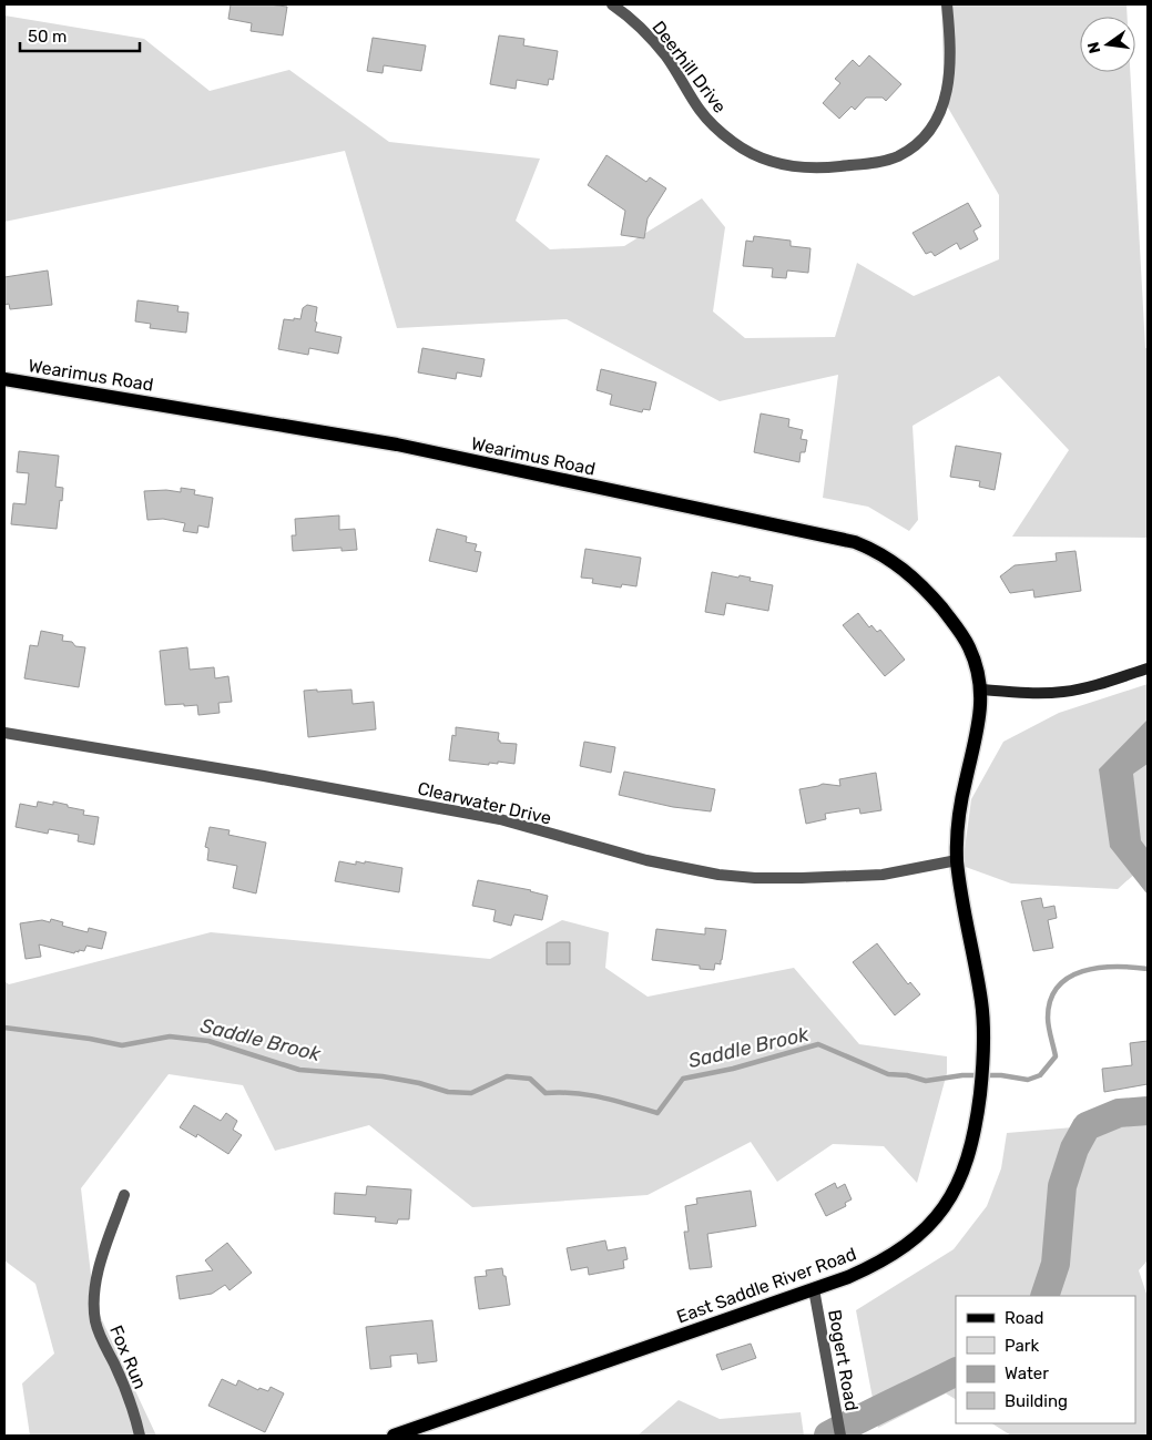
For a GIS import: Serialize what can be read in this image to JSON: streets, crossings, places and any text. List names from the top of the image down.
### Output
{
  "streets": {
    "main road": ["Wearimus Road", "East Saddle River Road"],
    "street": [
      "Deerhill Drive",
      "Clearwater Drive",
      "Fox Run",
      "Bogert Road"
    ]
  },
  "crossings": [
    ["Wearimus Road", "East Saddle River Road"],
    ["Clearwater Drive", "East Saddle River Road"],
    ["East Saddle River Road", "Bogert Road"]
  ],
  "water": ["Saddle Brook"],
  "legend": [
    "Road",
    "Park",
    "Water",
    "Building"
  ],
  "scale_bar": "50 m",
  "north": "left"
}
